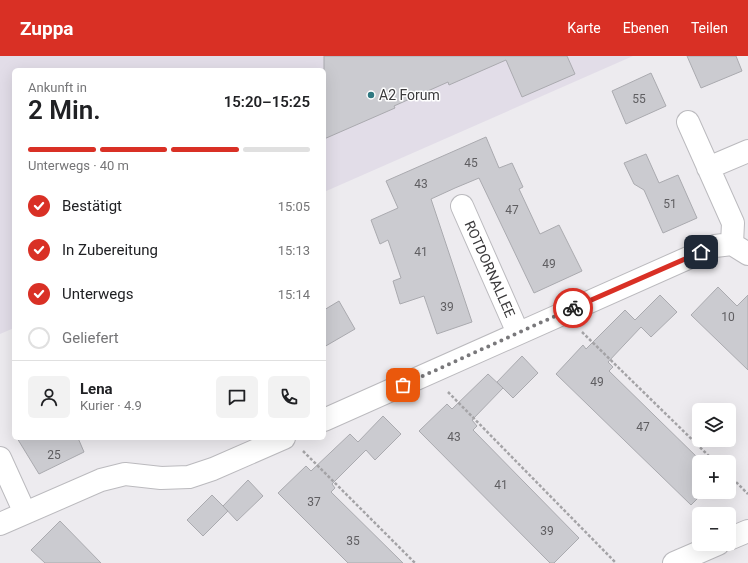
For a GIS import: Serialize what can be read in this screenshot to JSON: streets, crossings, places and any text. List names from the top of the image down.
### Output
{
  "streets": {
    "street": ["ROTDORNALLEE"]
  },
  "places": ["A2 Forum"],
  "house_numbers": [
    "55",
    "45",
    "43",
    "51",
    "47",
    "41",
    "49",
    "39",
    "10",
    "49",
    "47",
    "43",
    "25",
    "41",
    "37",
    "39",
    "35"
  ],
  "page": {
    "header": "Zuppa",
    "nav": ["Karte", "Ebenen", "Teilen"],
    "heading": ["2 Min.", "Ankunft in", "15:20–15:25"],
    "panel": ["Lena", "Kurier · 4.9"],
    "bar": "Unterwegs · 40 m",
    "list": [
      ["Bestätigt", "15:05"],
      ["In Zubereitung", "15:13"],
      ["Unterwegs", "15:14"],
      "Geliefert"
    ],
    "map_buttons": ["+", "−"]
  }
}
